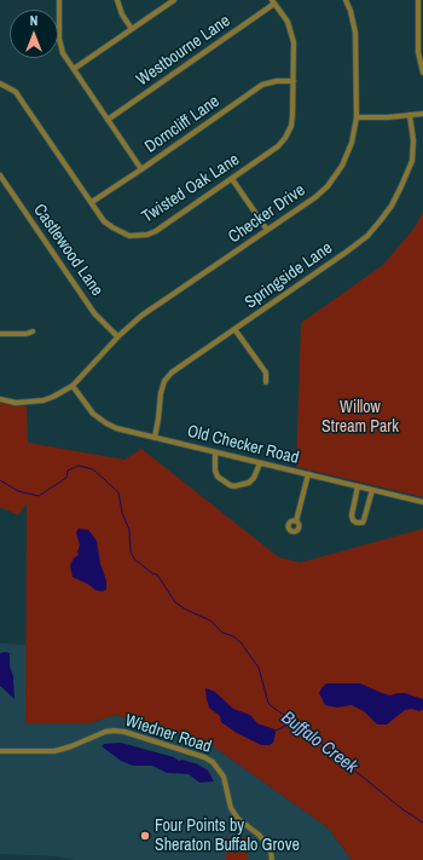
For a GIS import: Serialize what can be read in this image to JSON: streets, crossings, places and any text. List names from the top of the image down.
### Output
{
  "streets": {
    "street": [
      "Westbourne Lane",
      "Dorncliff Lane",
      "Twisted Oak Lane",
      "Checker Drive",
      "Castlewood Lane",
      "Springside Lane",
      "Old Checker Road",
      "Wiedner Road"
    ]
  },
  "crossings": [
    ["Westbourne Lane", "Twisted Oak Lane"],
    ["Dorncliff Lane", "Twisted Oak Lane"],
    ["Checker Drive", "Castlewood Lane"],
    ["Checker Drive", "Old Checker Road"],
    ["Springside Lane", "Old Checker Road"]
  ],
  "water": ["Buffalo Creek"],
  "parks": ["Willow Stream Park"],
  "places": ["Four Points by Sheraton Buffalo Grove"],
  "north": "top"
}
